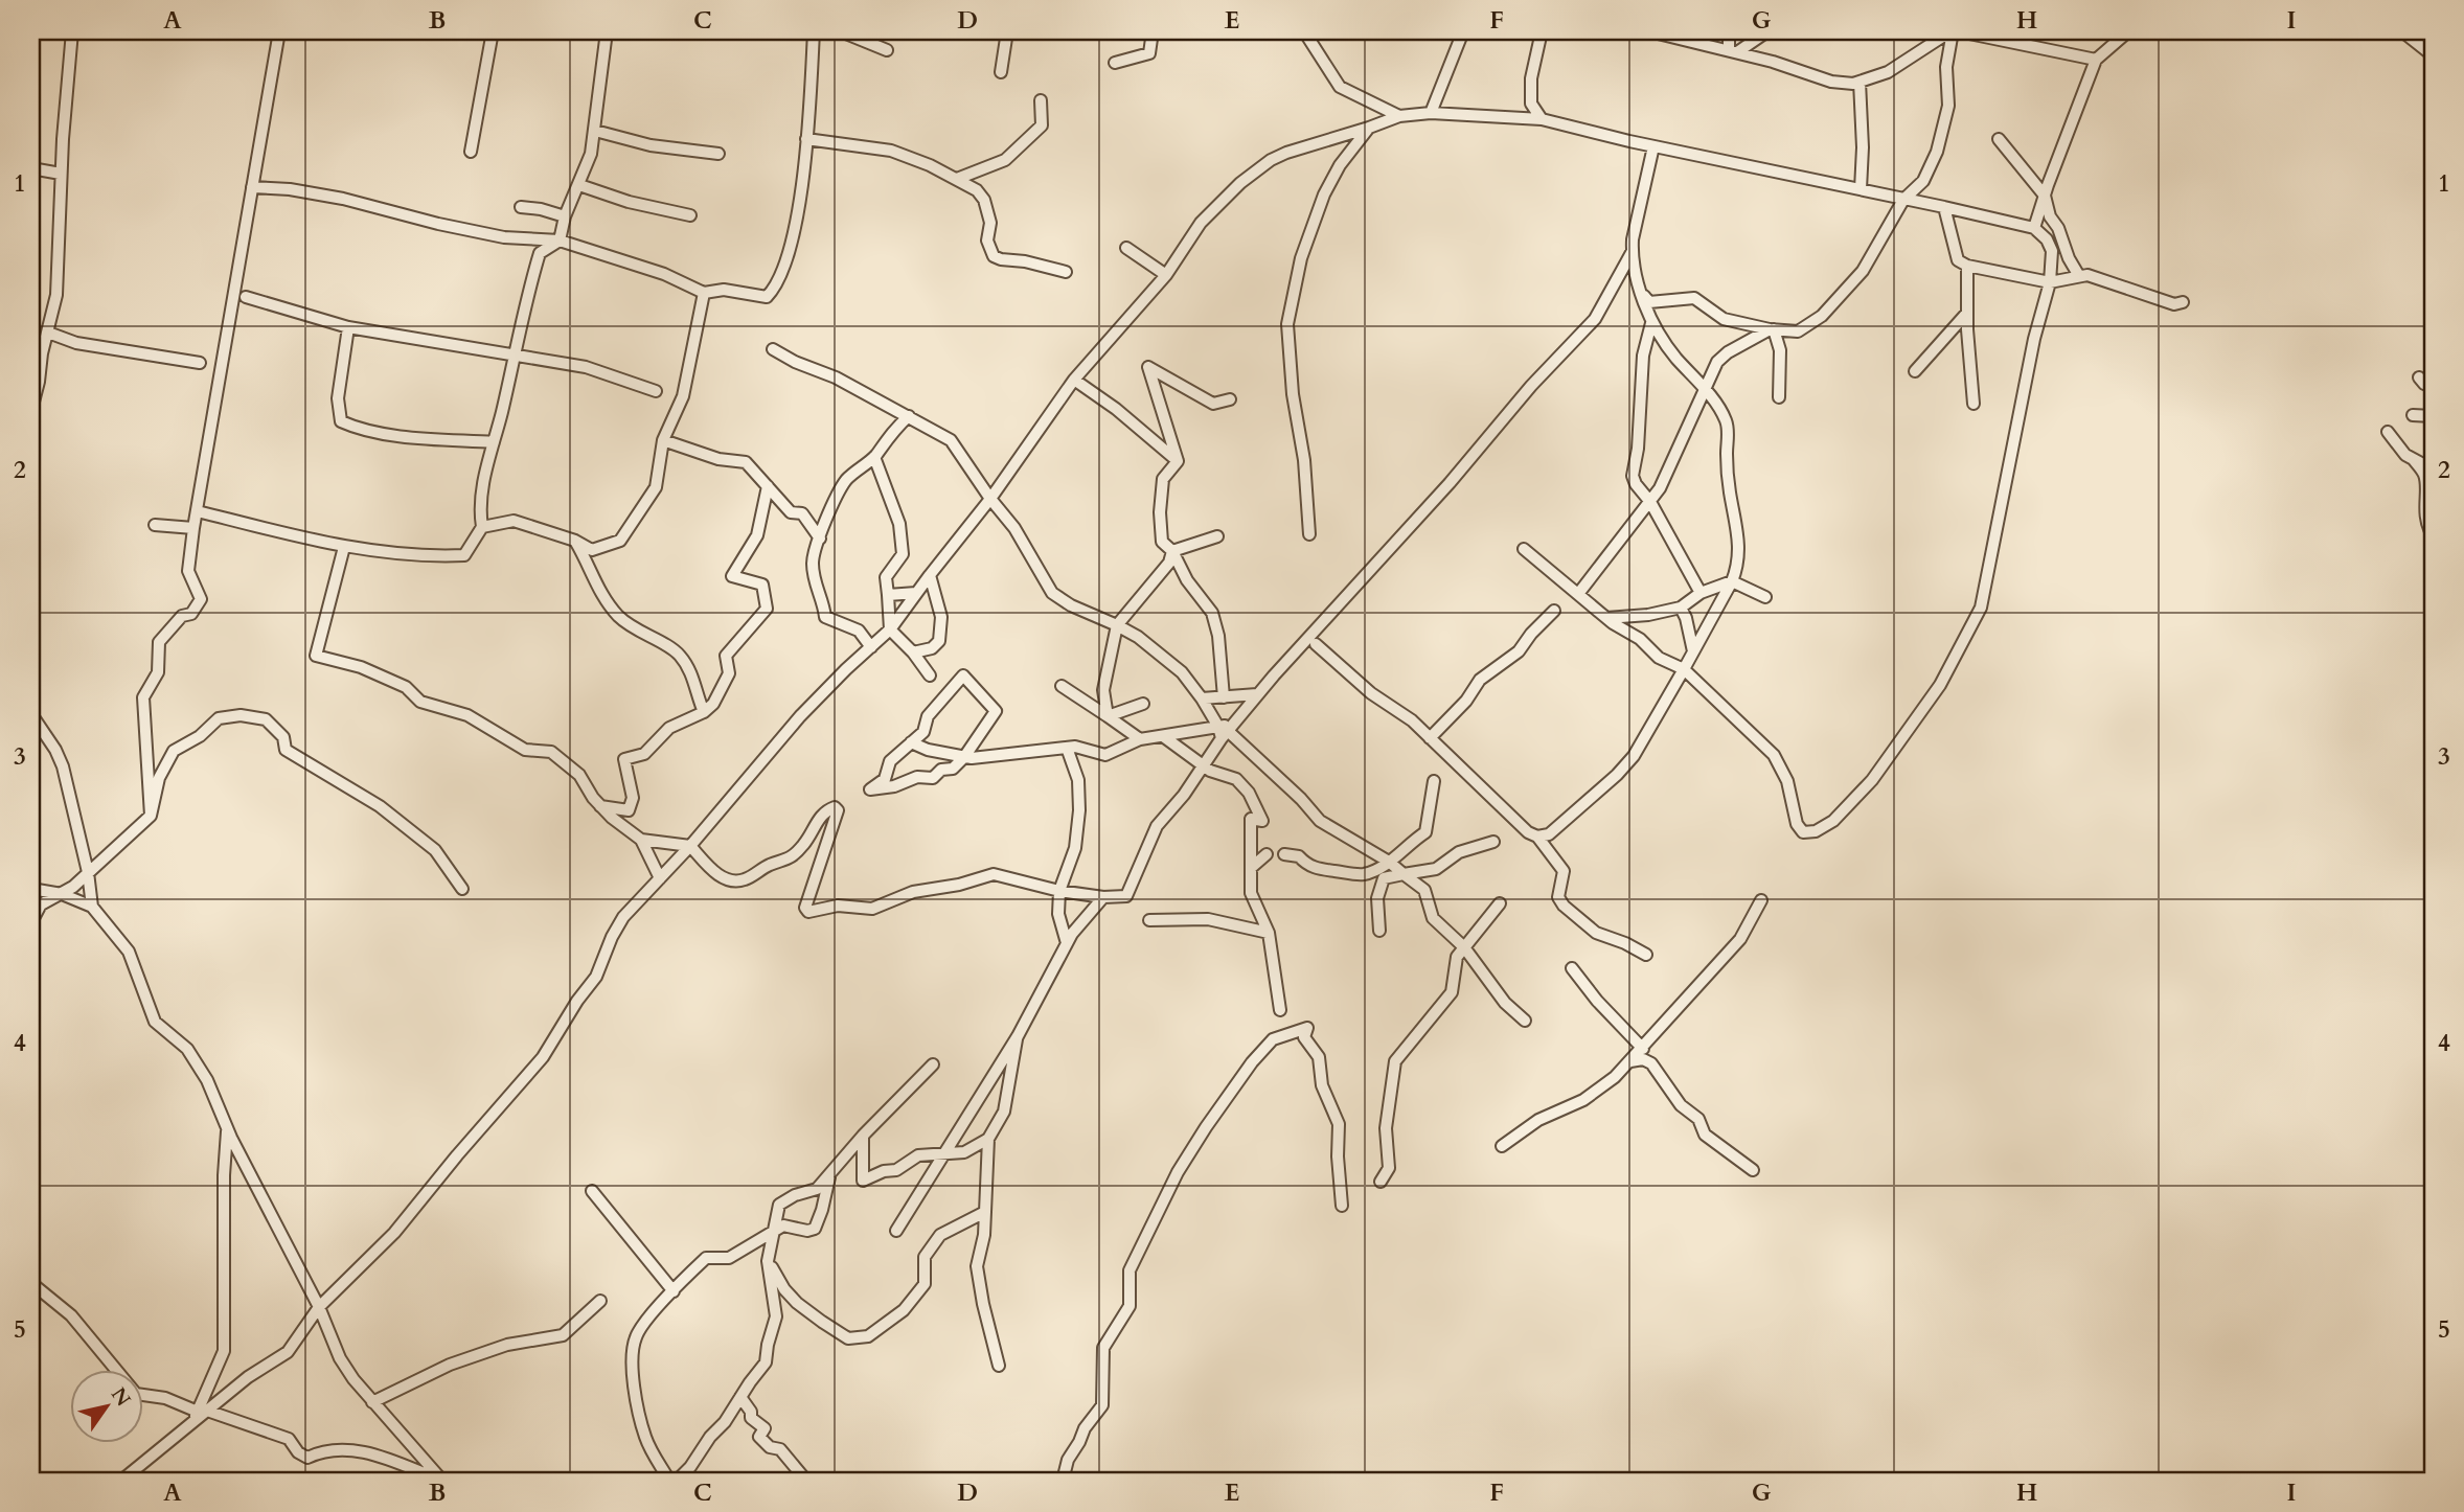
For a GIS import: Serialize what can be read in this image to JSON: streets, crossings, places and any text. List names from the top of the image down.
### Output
{
  "north": "top right",
  "grid": {
    "columns": [
      "A",
      "B",
      "C",
      "D",
      "E",
      "F",
      "G",
      "H",
      "I"
    ],
    "rows": [
      "1",
      "2",
      "3",
      "4",
      "5"
    ]
  }
}
